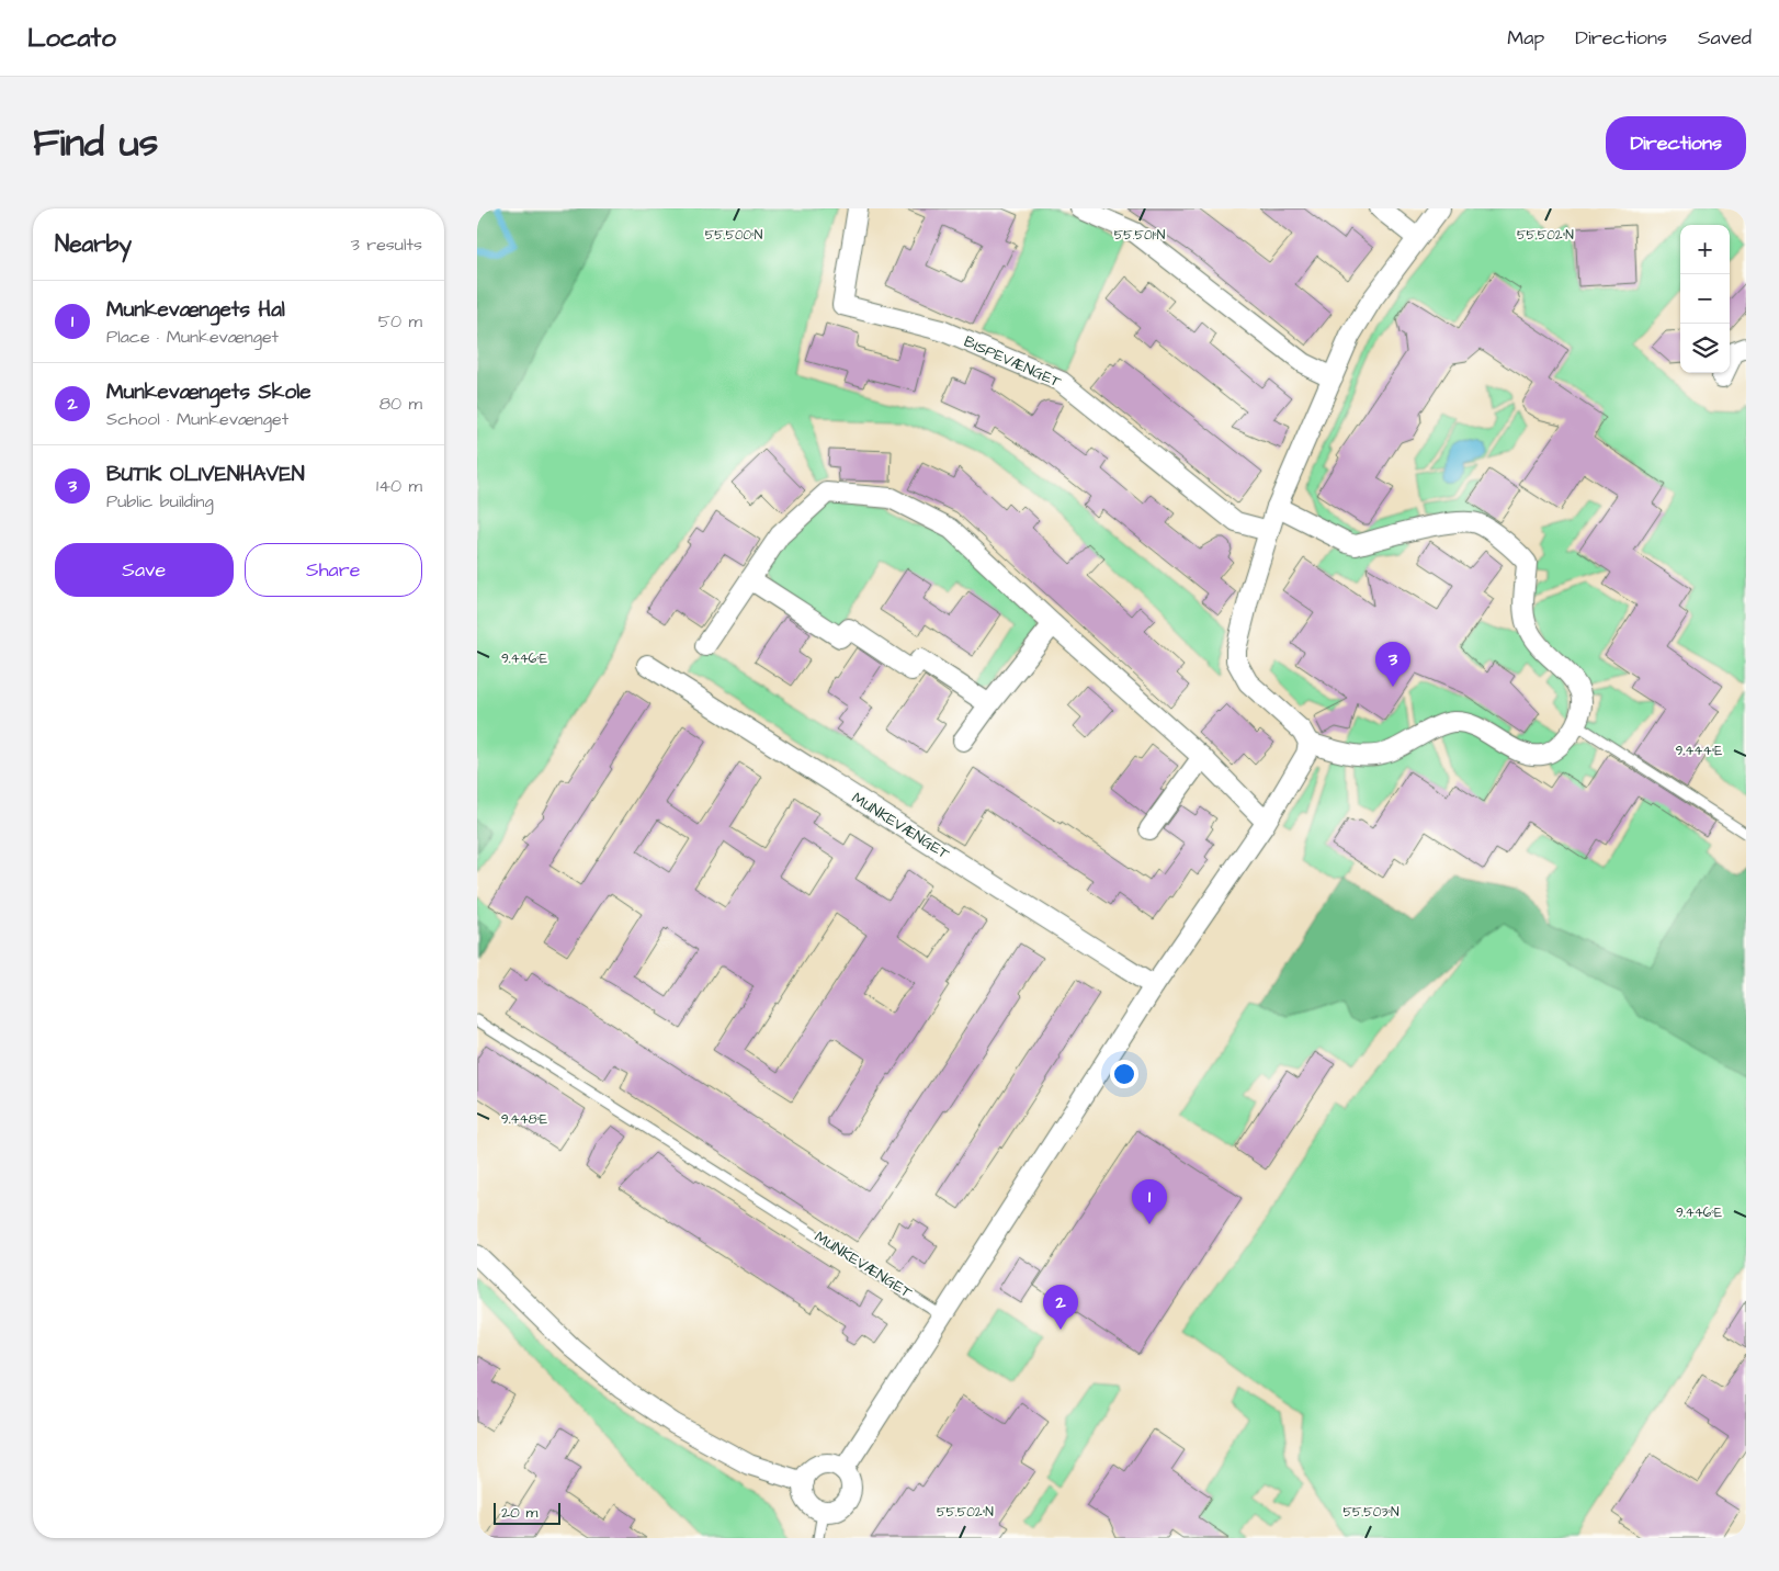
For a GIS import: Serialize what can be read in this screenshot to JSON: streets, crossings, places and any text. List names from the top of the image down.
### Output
{
  "streets": {
    "street": ["BISPEVÆNGET", "MUNKEVÆNGET"]
  },
  "scale_bar": "20 m",
  "page": {
    "header": "Locato",
    "nav": ["Map", "Directions", "Saved"],
    "title": "Find us",
    "buttons": [
      "Directions",
      ["Save", "Share"]
    ],
    "heading": ["Nearby", "3 results"],
    "map_buttons": ["+", "−"],
    "list": [
      {
        "mark": "1",
        "name": "Munkevængets Hal",
        "note": "Place · Munkevænget",
        "value": "50 m"
      },
      {
        "mark": "2",
        "name": "Munkevængets Skole",
        "note": "School · Munkevænget",
        "value": "80 m"
      },
      {
        "mark": "3",
        "name": "BUTIK OLIVENHAVEN",
        "note": "Public building",
        "value": "140 m"
      }
    ],
    "pins": ["3", "1", "2"],
    "scale": "20 m"
  },
  "coordinates": [
    "55.500°N",
    "55.501°N",
    "55.502°N",
    "9.446°E",
    "9.444°E",
    "9.448°E",
    "55.503°N"
  ]
}
